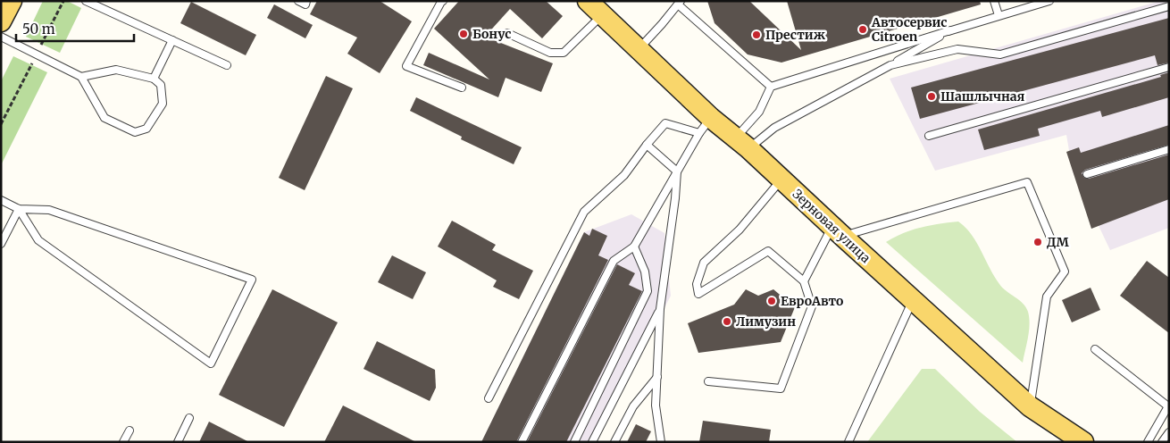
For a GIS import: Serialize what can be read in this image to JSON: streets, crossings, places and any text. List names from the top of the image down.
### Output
{
  "streets": {
    "main road": ["Зерновая улица"]
  },
  "places": [
    "Автосервис Citroen",
    "Бонус",
    "Престиж",
    "Шашлычная",
    "ДМ",
    "ЕвроАвто",
    "Лимузин"
  ],
  "scale_bar": "50 m"
}
